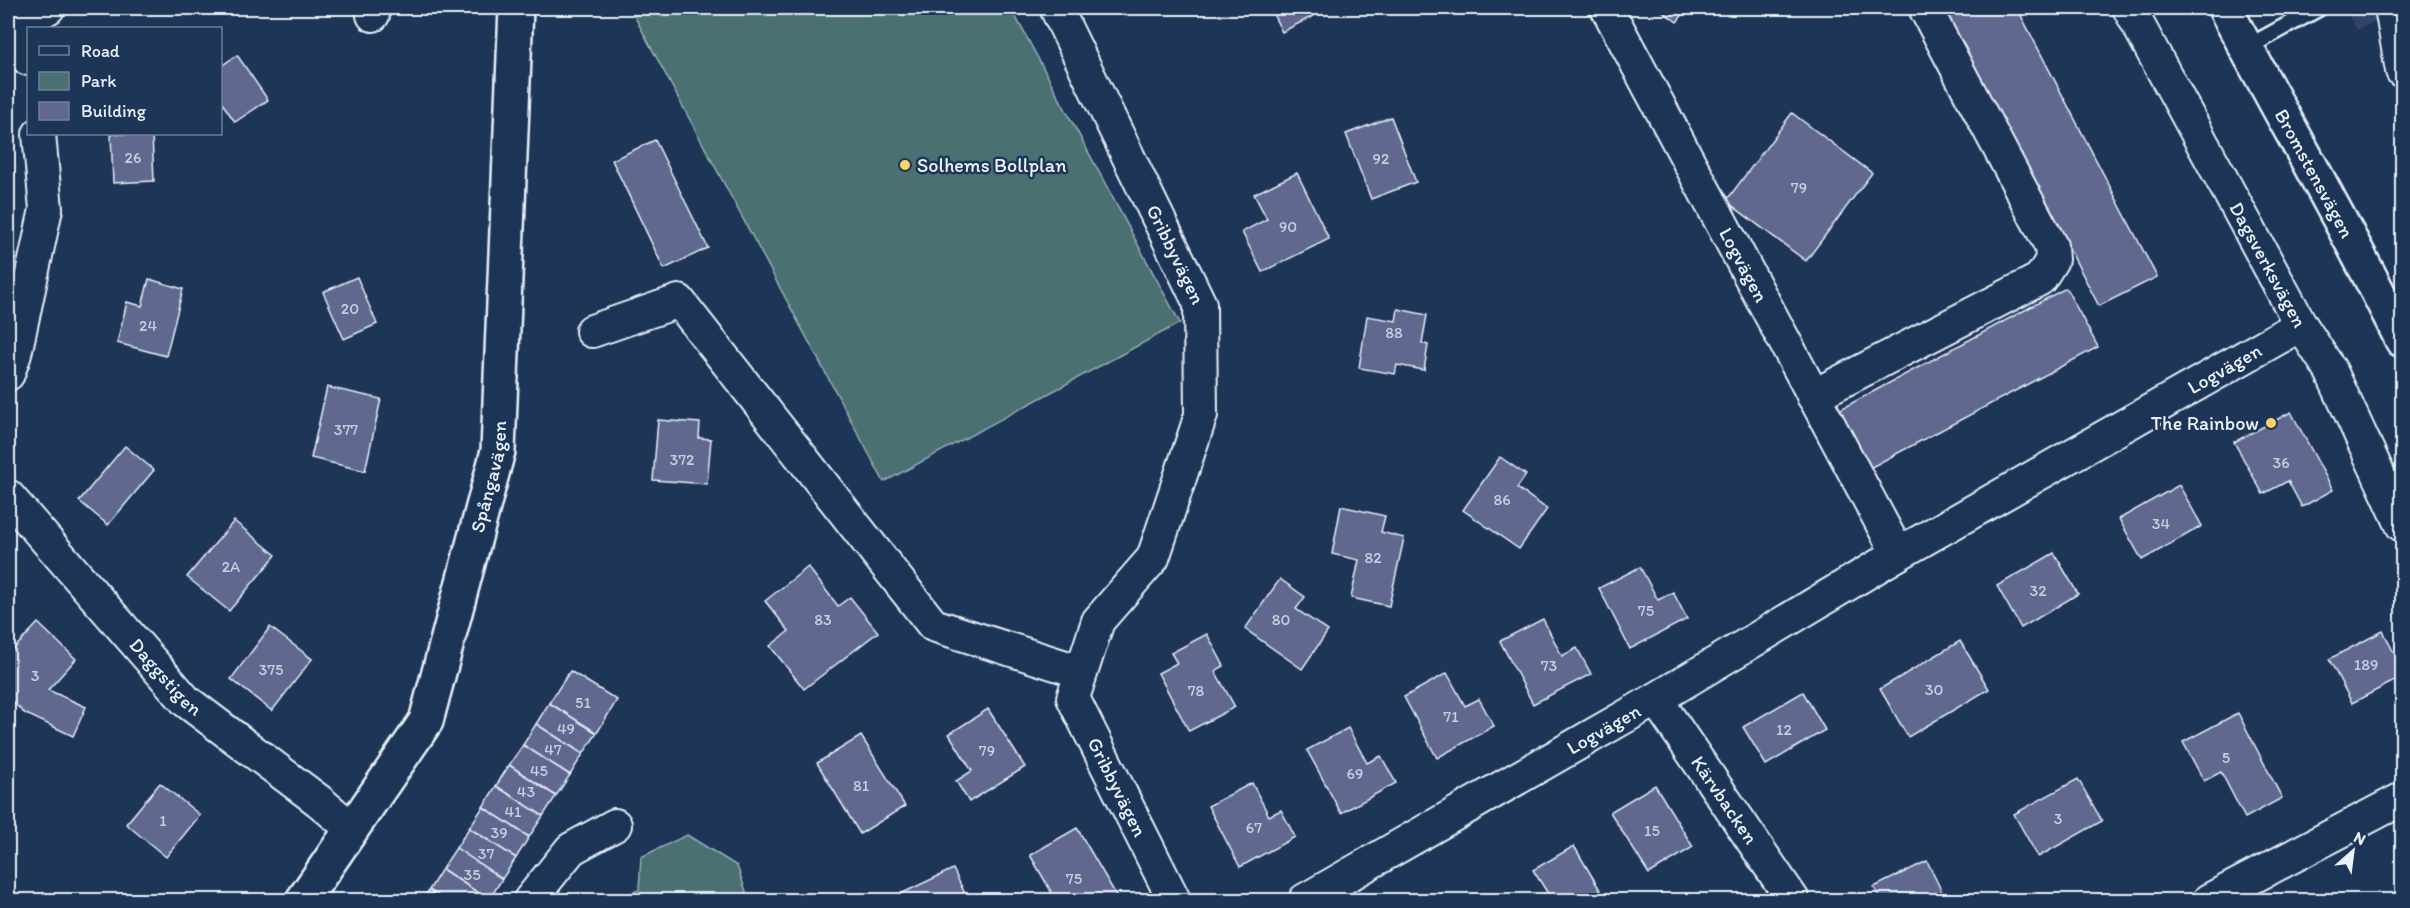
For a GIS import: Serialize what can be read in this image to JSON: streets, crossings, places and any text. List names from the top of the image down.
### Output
{
  "streets": {
    "street": [
      "Bromstensvägen",
      "Gribbyvägen",
      "Logvägen",
      "Dagsverksvägen",
      "Spångavägen",
      "Daggstigen",
      "Kärvbacken"
    ]
  },
  "crossings": [
    ["Logvägen", "Dagsverksvägen"],
    ["Logvägen", "Kärvbacken"],
    ["Spångavägen", "Daggstigen"]
  ],
  "places": ["Solhems Bollplan", "The Rainbow"],
  "house_numbers": [
    "26",
    "92",
    "79",
    "90",
    "20",
    "24",
    "88",
    "377",
    "372",
    "36",
    "86",
    "34",
    "82",
    "2A",
    "32",
    "75",
    "83",
    "80",
    "189",
    "73",
    "375",
    "3",
    "30",
    "78",
    "51",
    "71",
    "49",
    "12",
    "47",
    "79",
    "5",
    "45",
    "69",
    "81",
    "43",
    "41",
    "3",
    "1",
    "67",
    "15",
    "39",
    "37",
    "35",
    "75"
  ],
  "legend": ["Road", "Park", "Building"],
  "north": "top right"
}
